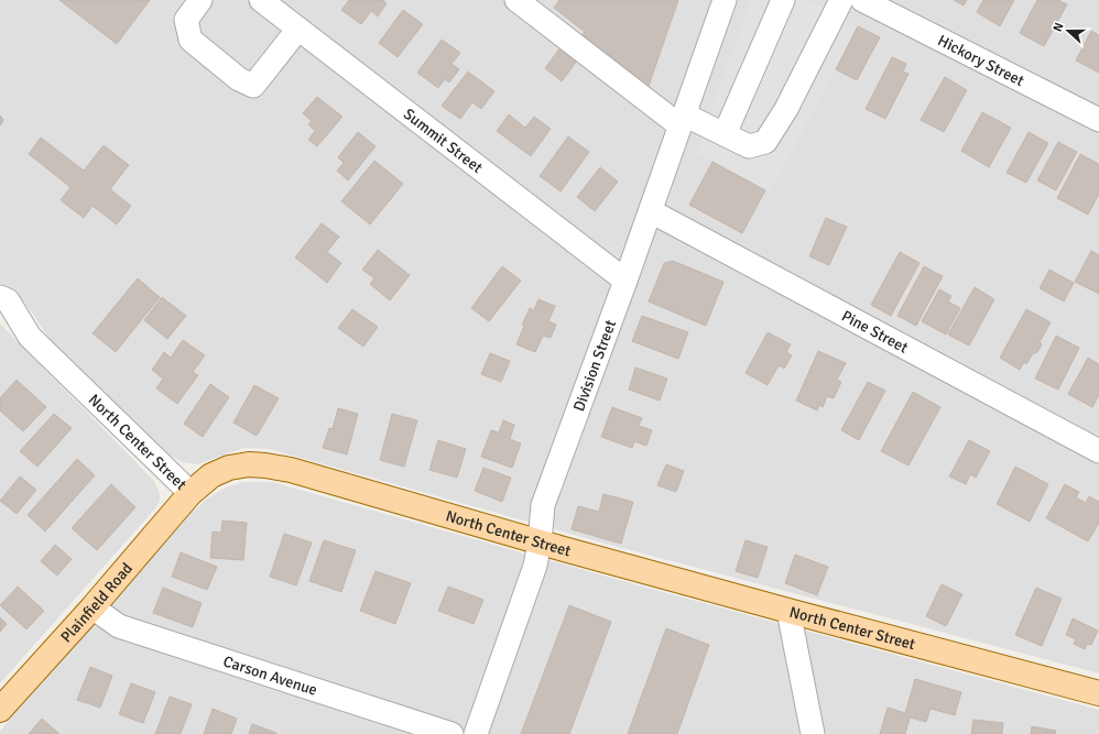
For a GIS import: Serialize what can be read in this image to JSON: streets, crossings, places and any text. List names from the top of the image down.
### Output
{
  "streets": {
    "main road": ["North Center Street", "Plainfield Road"],
    "street": [
      "Hickory Street",
      "Summit Street",
      "Pine Street",
      "Division Street",
      "Carson Avenue"
    ]
  },
  "crossings": [
    ["Summit Street", "Division Street"],
    ["Pine Street", "Division Street"],
    ["Division Street", "North Center Street"],
    ["North Center Street", "Plainfield Road"],
    ["Plainfield Road", "Carson Avenue"]
  ],
  "north": "left"
}
